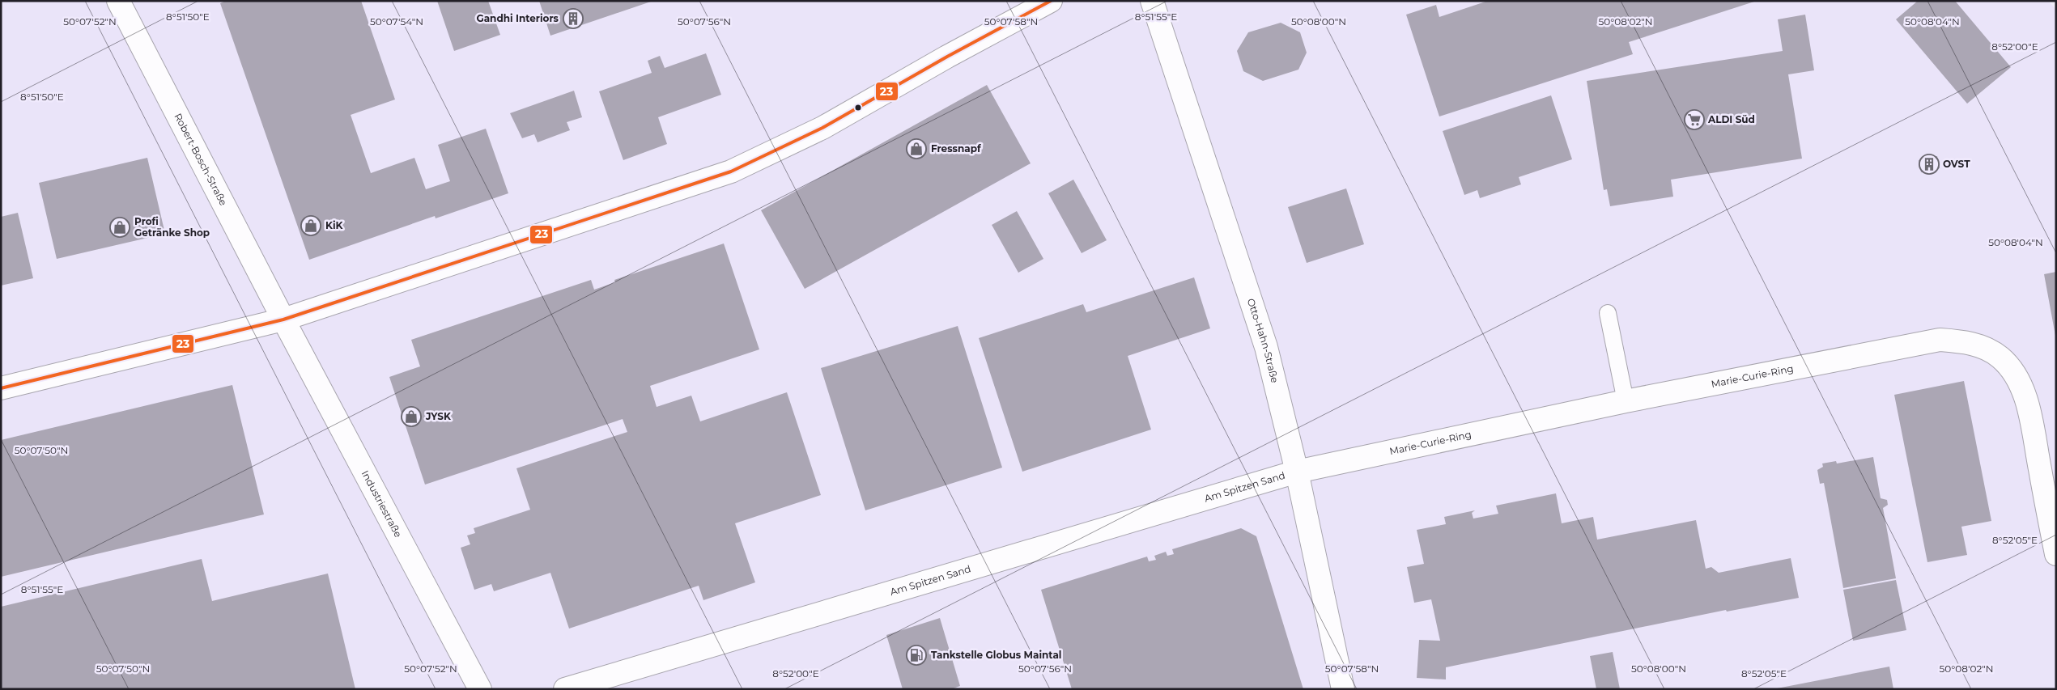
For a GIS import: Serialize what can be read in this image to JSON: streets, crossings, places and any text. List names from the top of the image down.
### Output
{
  "streets": {
    "street": [
      "Robert-Bosch-Straße",
      "Otto-Hahn-Straße",
      "Marie-Curie-Ring",
      "Am Spitzen Sand",
      "Industriestraße"
    ]
  },
  "crossings": [
    ["Robert-Bosch-Straße", "Industriestraße"],
    ["Otto-Hahn-Straße", "Marie-Curie-Ring"],
    ["Otto-Hahn-Straße", "Am Spitzen Sand"],
    ["Marie-Curie-Ring", "Am Spitzen Sand"]
  ],
  "places": {
    "building": ["Gandhi Interiors", "OVST"],
    "supermarket": ["ALDI Süd"],
    "shop": [
      "Fressnapf",
      "KiK",
      "Profi Getränke Shop",
      "JYSK"
    ],
    "fuel station": ["Tankstelle Globus Maintal"]
  },
  "lines": ["transit line 23"],
  "coordinates": [
    "8°51'50\"E",
    "8°51'55\"E",
    "50°07'52\"N",
    "50°07'54\"N",
    "50°07'56\"N",
    "50°07'58\"N",
    "50°08'00\"N",
    "50°08'02\"N",
    "50°08'04\"N",
    "8°52'00\"E",
    "50°07'50\"N",
    "8°52'05\"E"
  ]
}
